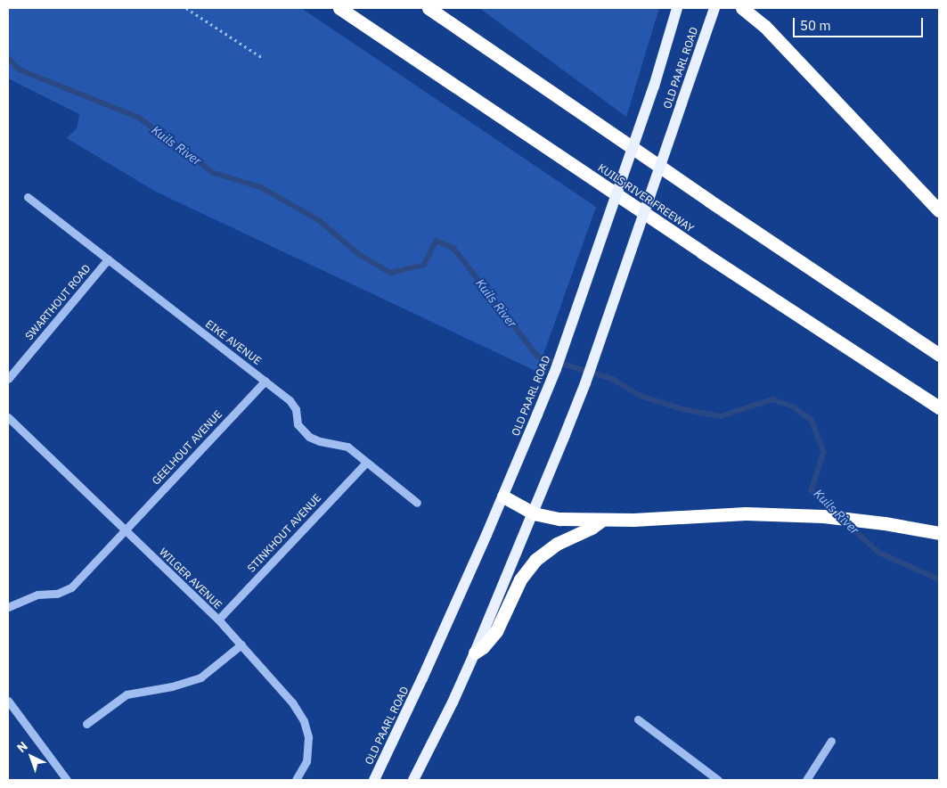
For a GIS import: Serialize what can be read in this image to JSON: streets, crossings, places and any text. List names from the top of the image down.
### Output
{
  "streets": {
    "highway": ["KUILS RIVER FREEWAY"],
    "main road": ["OLD PAARL ROAD"],
    "street": [
      "SWARTHOUT ROAD",
      "EIKE AVENUE",
      "GEELHOUT AVENUE",
      "STINKHOUT AVENUE",
      "WILGER AVENUE"
    ]
  },
  "crossings": [
    ["SWARTHOUT ROAD", "EIKE AVENUE"],
    ["EIKE AVENUE", "GEELHOUT AVENUE"],
    ["EIKE AVENUE", "STINKHOUT AVENUE"],
    ["GEELHOUT AVENUE", "WILGER AVENUE"],
    ["STINKHOUT AVENUE", "WILGER AVENUE"]
  ],
  "water": ["Kuils River"],
  "scale_bar": "50 m",
  "north": "top left"
}
